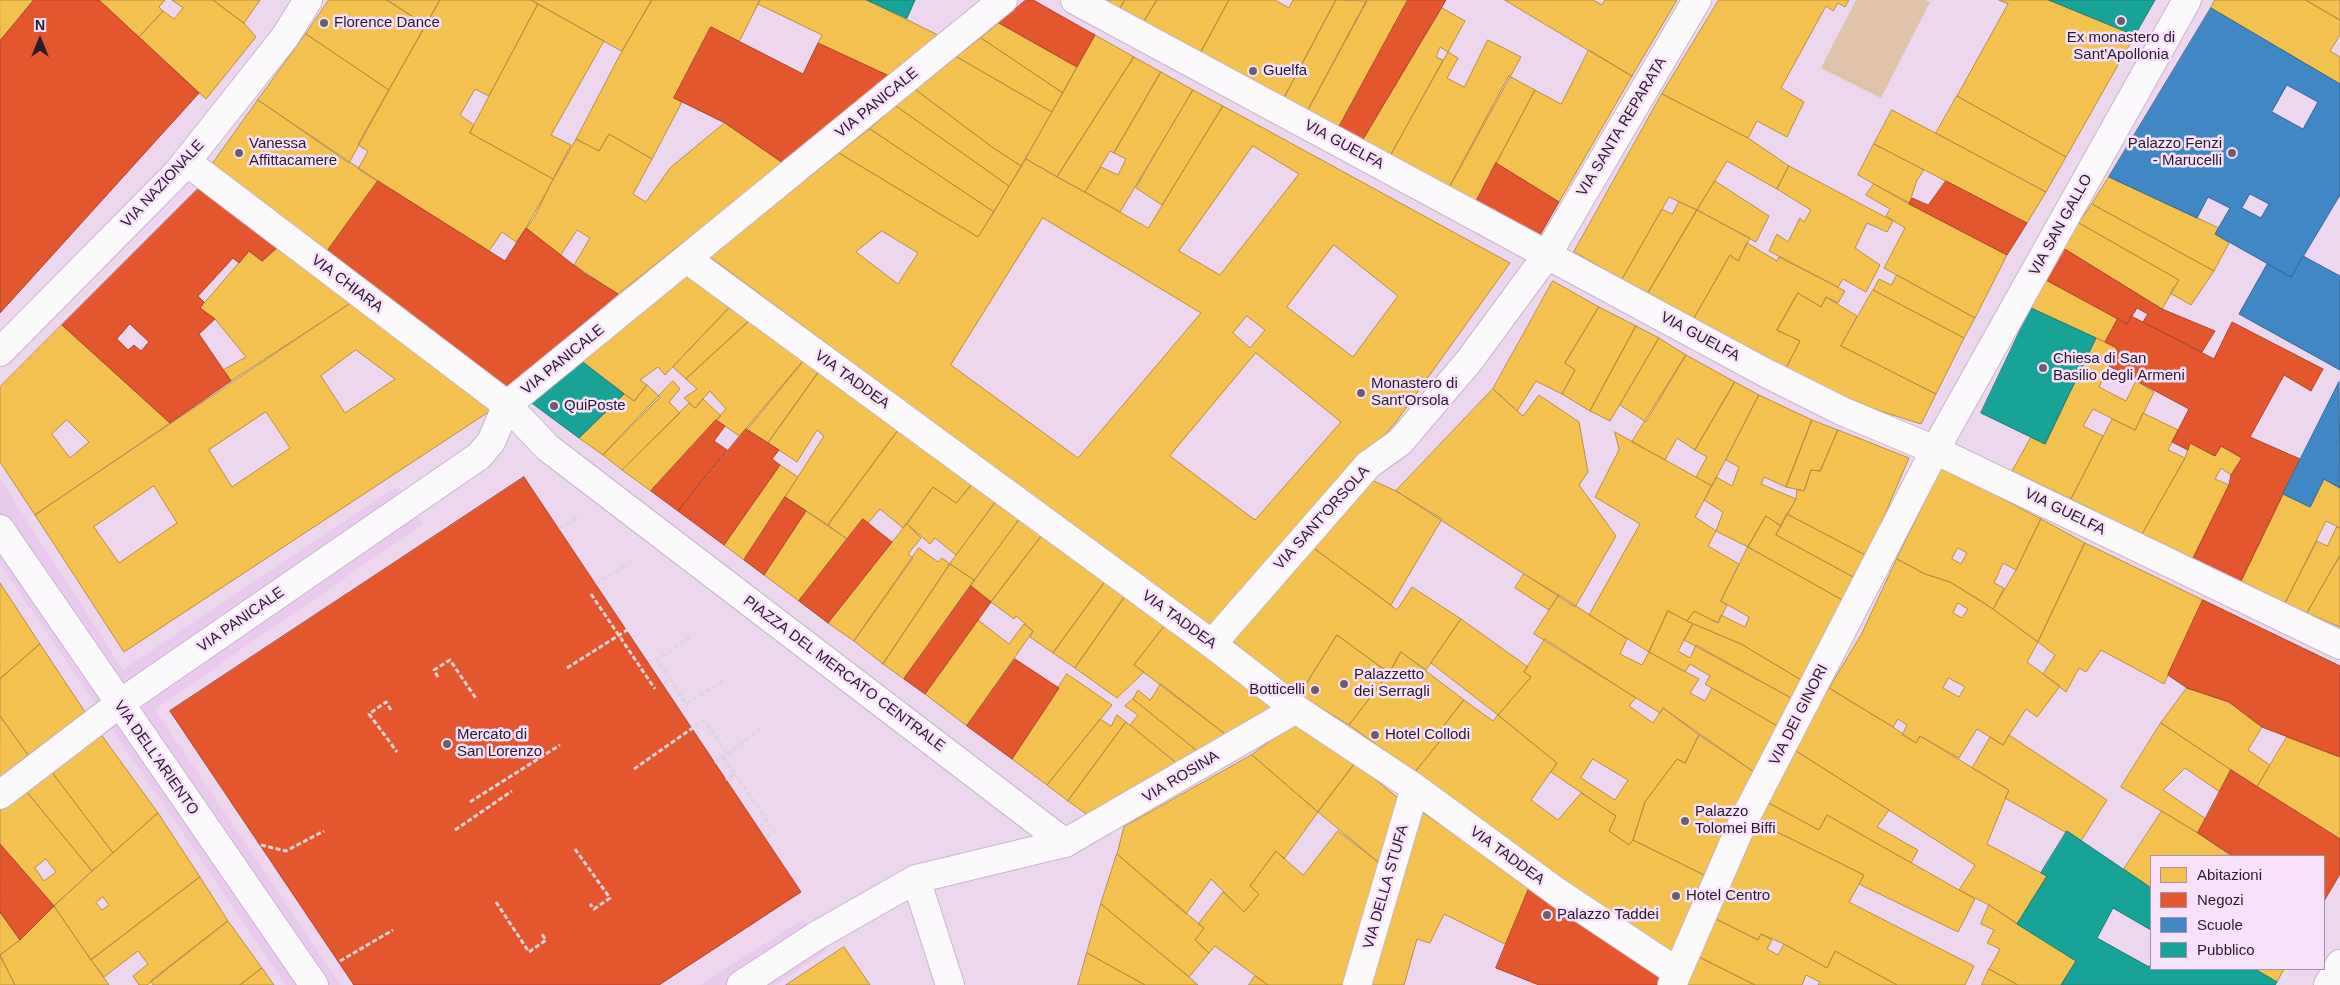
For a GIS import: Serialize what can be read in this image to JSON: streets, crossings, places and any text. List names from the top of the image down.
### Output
{
  "streets": {
    "street": [
      "VIA PANICALE",
      "VIA SANTA REPARATA",
      "VIA GUELFA",
      "VIA NAZIONALE",
      "VIA SAN GALLO",
      "VIA CHIARA",
      "VIA TADDEA",
      "VIA SANT'ORSOLA",
      "PIAZZA DEL MERCATO CENTRALE",
      "VIA DEI GINORI",
      "VIA DELL'ARIENTO",
      "VIA ROSINA",
      "VIA DELLA STUFA"
    ]
  },
  "crossings": [
    ["VIA PANICALE", "VIA CHIARA"],
    ["VIA PANICALE", "VIA TADDEA"],
    ["VIA PANICALE", "PIAZZA DEL MERCATO CENTRALE"],
    ["VIA PANICALE", "VIA DELL'ARIENTO"],
    ["VIA SANTA REPARATA", "VIA GUELFA"],
    ["VIA SANTA REPARATA", "VIA SANT'ORSOLA"],
    ["VIA GUELFA", "VIA SAN GALLO"],
    ["VIA GUELFA", "VIA SANT'ORSOLA"],
    ["VIA GUELFA", "VIA DEI GINORI"],
    ["VIA NAZIONALE", "VIA CHIARA"],
    ["VIA SAN GALLO", "VIA DEI GINORI"],
    ["VIA CHIARA", "PIAZZA DEL MERCATO CENTRALE"],
    ["VIA TADDEA", "VIA SANT'ORSOLA"],
    ["VIA TADDEA", "VIA DEI GINORI"],
    ["VIA TADDEA", "VIA ROSINA"],
    ["VIA TADDEA", "VIA DELLA STUFA"],
    ["PIAZZA DEL MERCATO CENTRALE", "VIA ROSINA"]
  ],
  "places": [
    "Ex monastero di Sant'Apollonia",
    "Florence Dance",
    "Guelfa",
    "Vanessa Affittacamere",
    "Palazzo Fenzi - Marucelli",
    "Chiesa di San Basilio degli Armeni",
    "Monastero di Sant'Orsola",
    "QuiPoste",
    "Palazzetto dei Serragli",
    "Botticelli",
    "Hotel Collodi",
    "Mercato di San Lorenzo",
    "Palazzo Tolomei Biffi",
    "Hotel Centro",
    "Palazzo Taddei"
  ],
  "legend": [
    "Abitazioni",
    "Negozi",
    "Scuole",
    "Pubblico"
  ],
  "north": "top"
}
